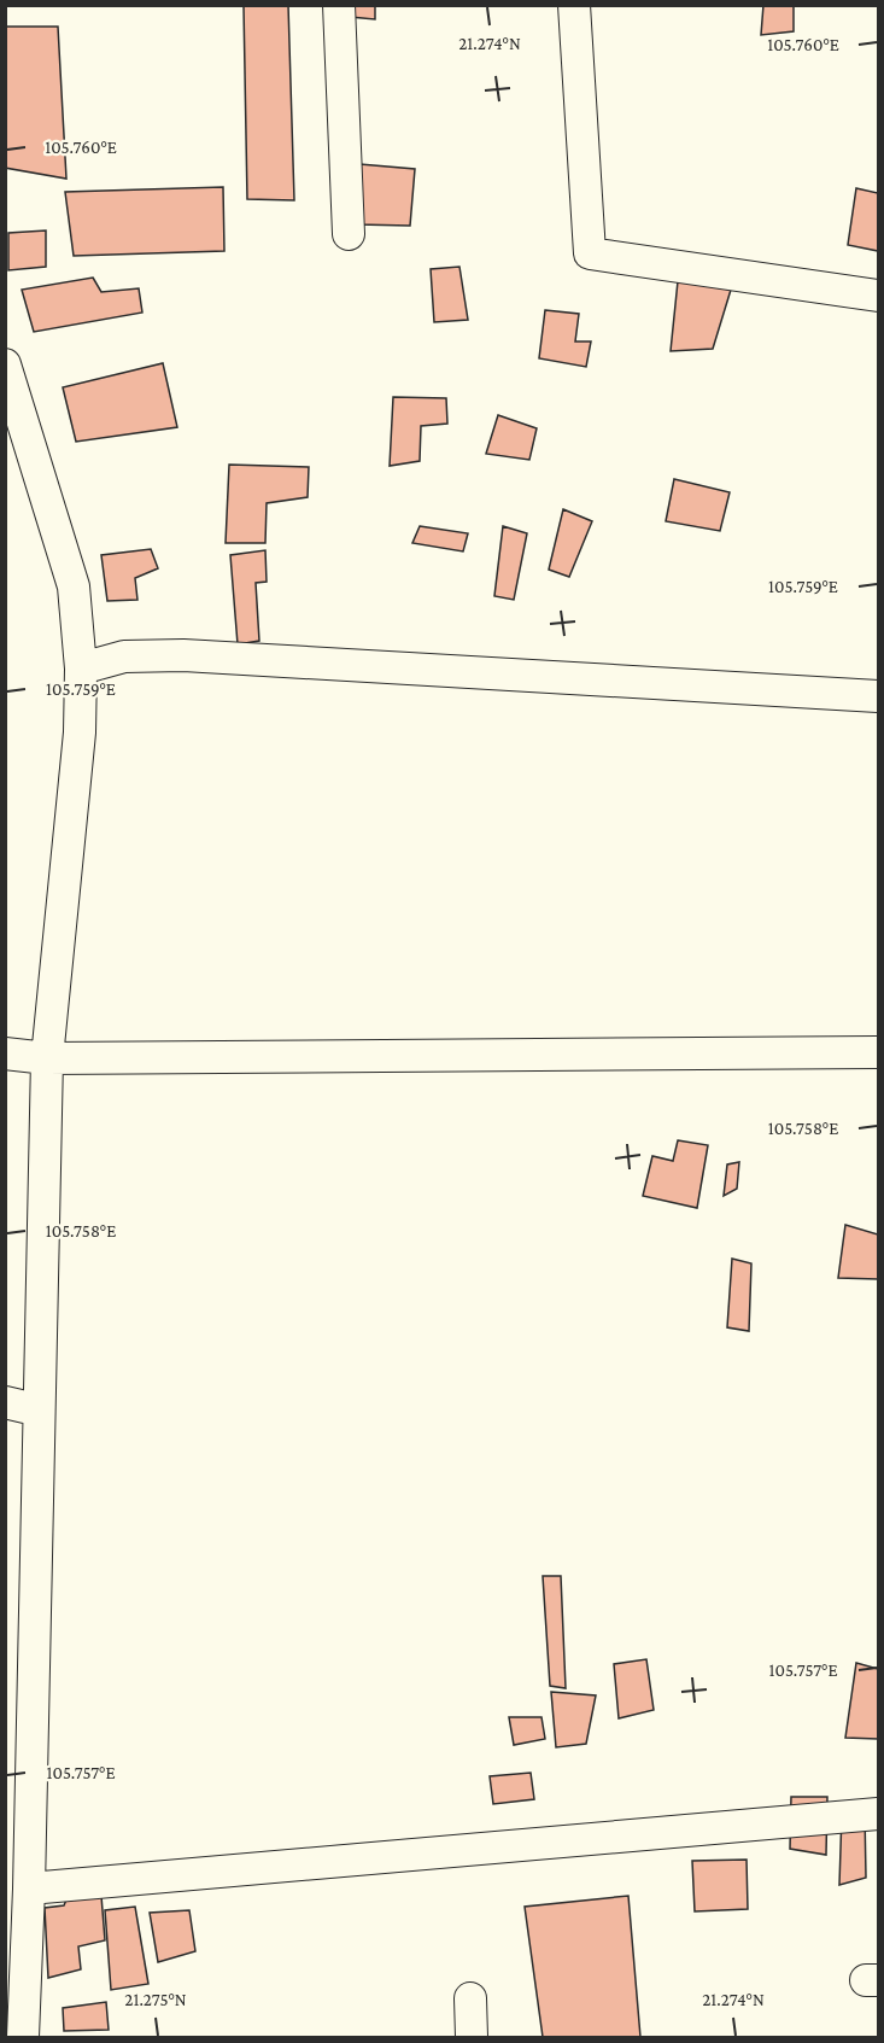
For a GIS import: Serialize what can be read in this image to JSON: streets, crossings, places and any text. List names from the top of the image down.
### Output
{
  "coordinates": [
    "21.274°N",
    "105.760°E",
    "105.759°E",
    "105.758°E",
    "105.757°E",
    "21.275°N"
  ]
}
